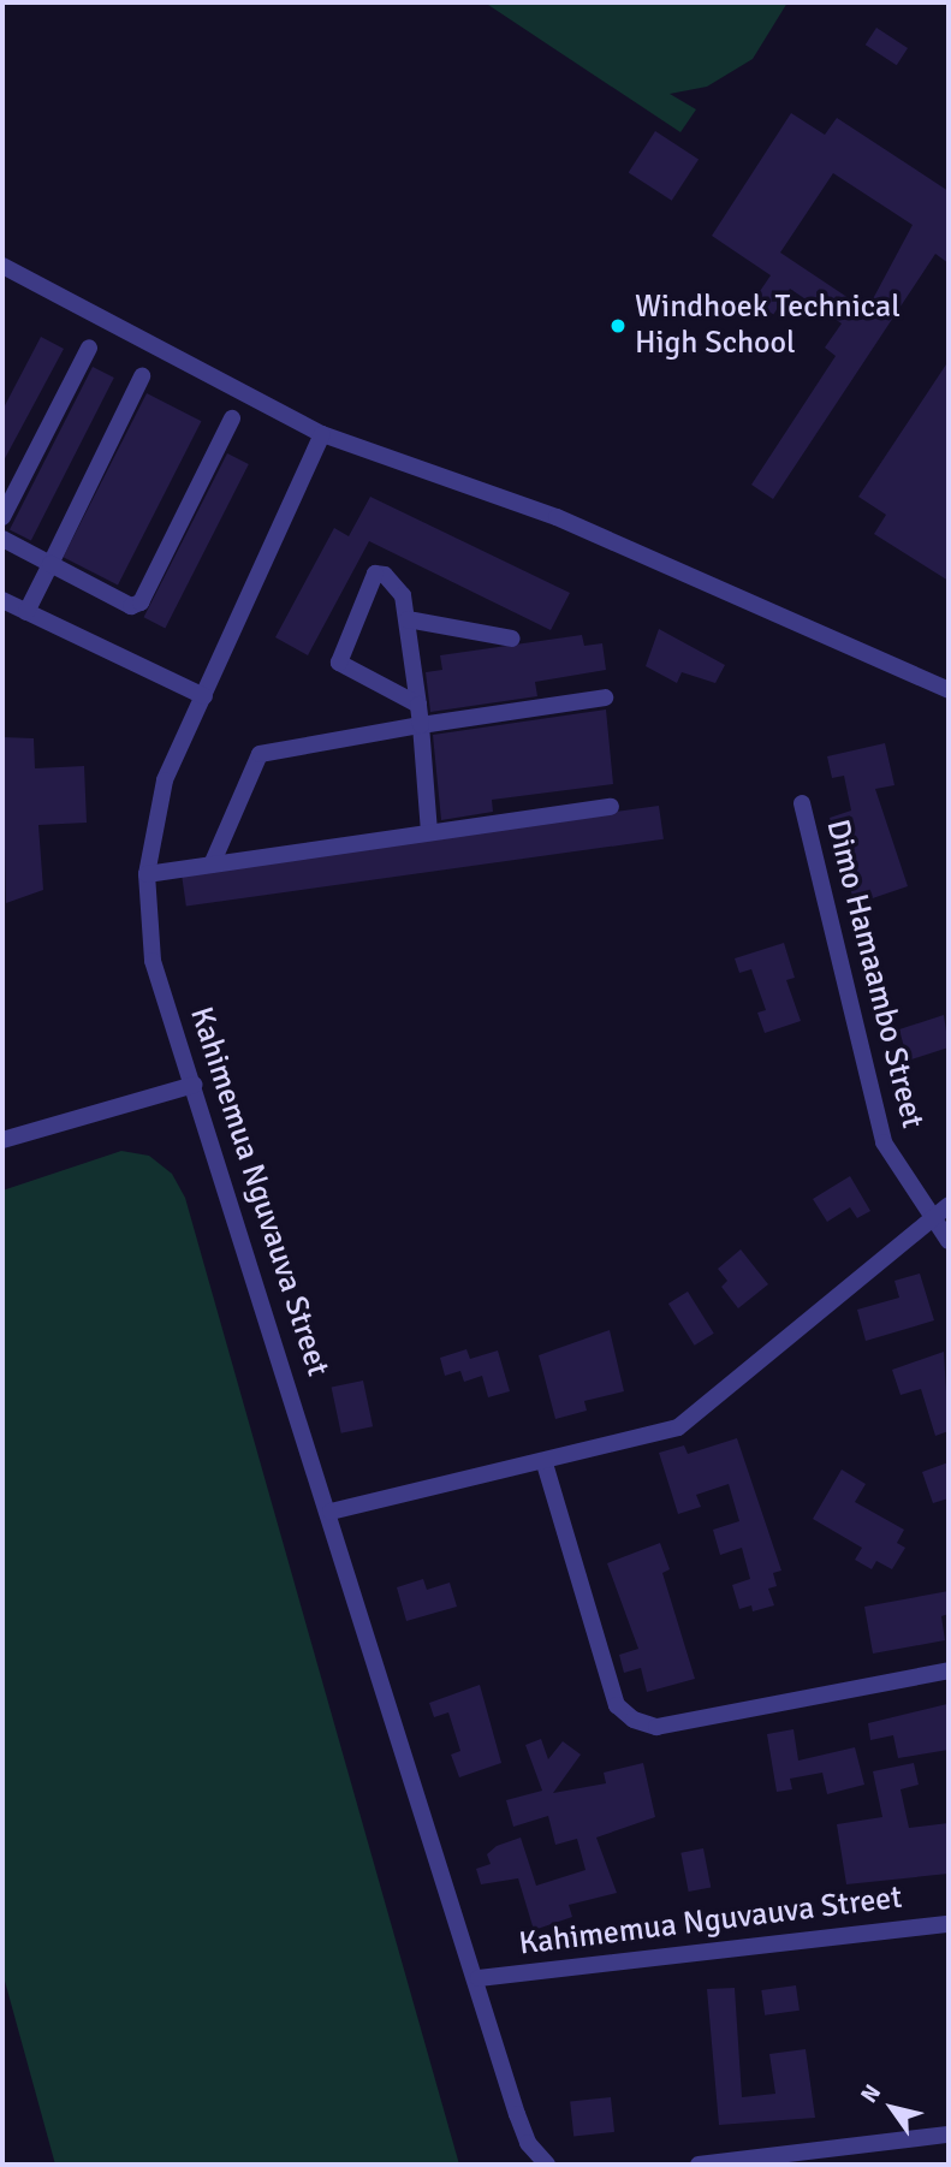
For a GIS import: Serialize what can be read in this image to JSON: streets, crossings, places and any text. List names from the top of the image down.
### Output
{
  "streets": {
    "street": ["Dimo Hamaambo Street", "Kahimemua Nguvauva Street"]
  },
  "places": ["Windhoek Technical High School"],
  "north": "top left"
}
